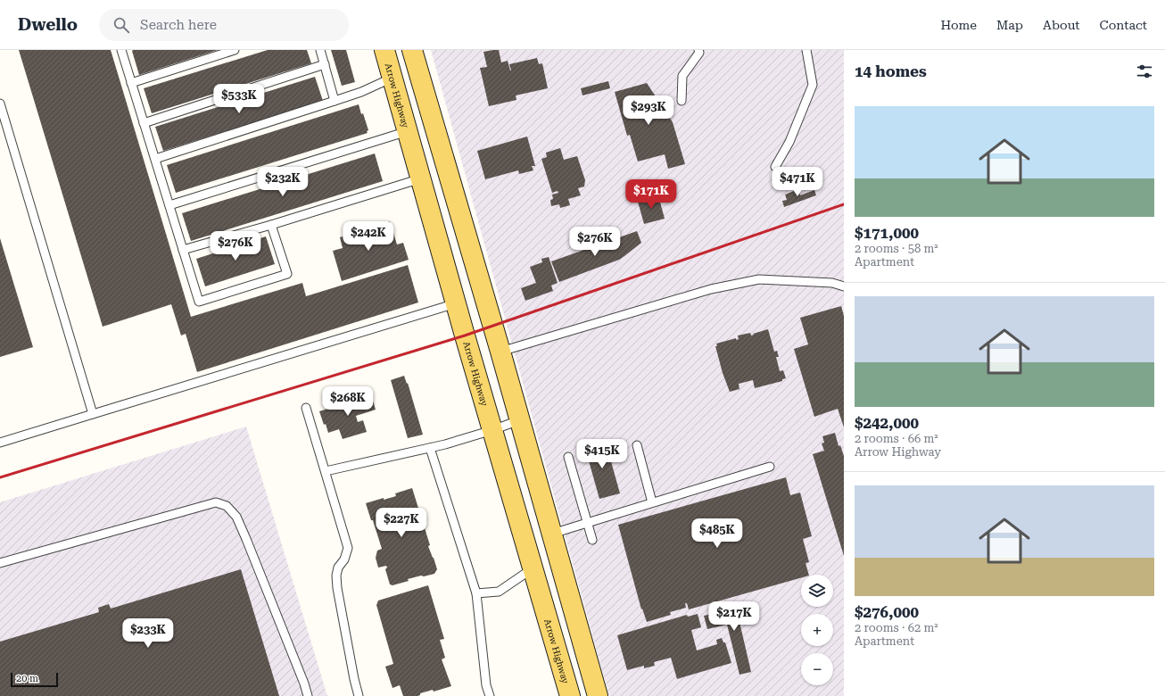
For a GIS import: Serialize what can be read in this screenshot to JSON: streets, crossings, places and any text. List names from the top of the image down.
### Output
{
  "streets": {
    "main road": ["Arrow Highway"]
  },
  "scale_bar": "20 m",
  "page": {
    "header": "Dwello",
    "search": "Search here",
    "nav": [
      "Home",
      "Map",
      "About",
      "Contact"
    ],
    "heading": "14 homes",
    "price": [
      "$533K",
      "$293K",
      "$232K",
      "$471K",
      "$171K",
      "$242K",
      "$276K",
      "$276K",
      "$268K",
      "$415K",
      "$227K",
      "$485K",
      "$217K",
      "$233K"
    ],
    "list": [
      {
        "name": "$171,000",
        "note": "2 rooms · 58 m² · Apartment"
      },
      {
        "name": "$242,000",
        "note": "2 rooms · 66 m² · Arrow Highway"
      },
      {
        "name": "$276,000",
        "note": "2 rooms · 62 m² · Apartment"
      }
    ],
    "map_buttons": ["+", "−"],
    "scale": "20 m"
  }
}
